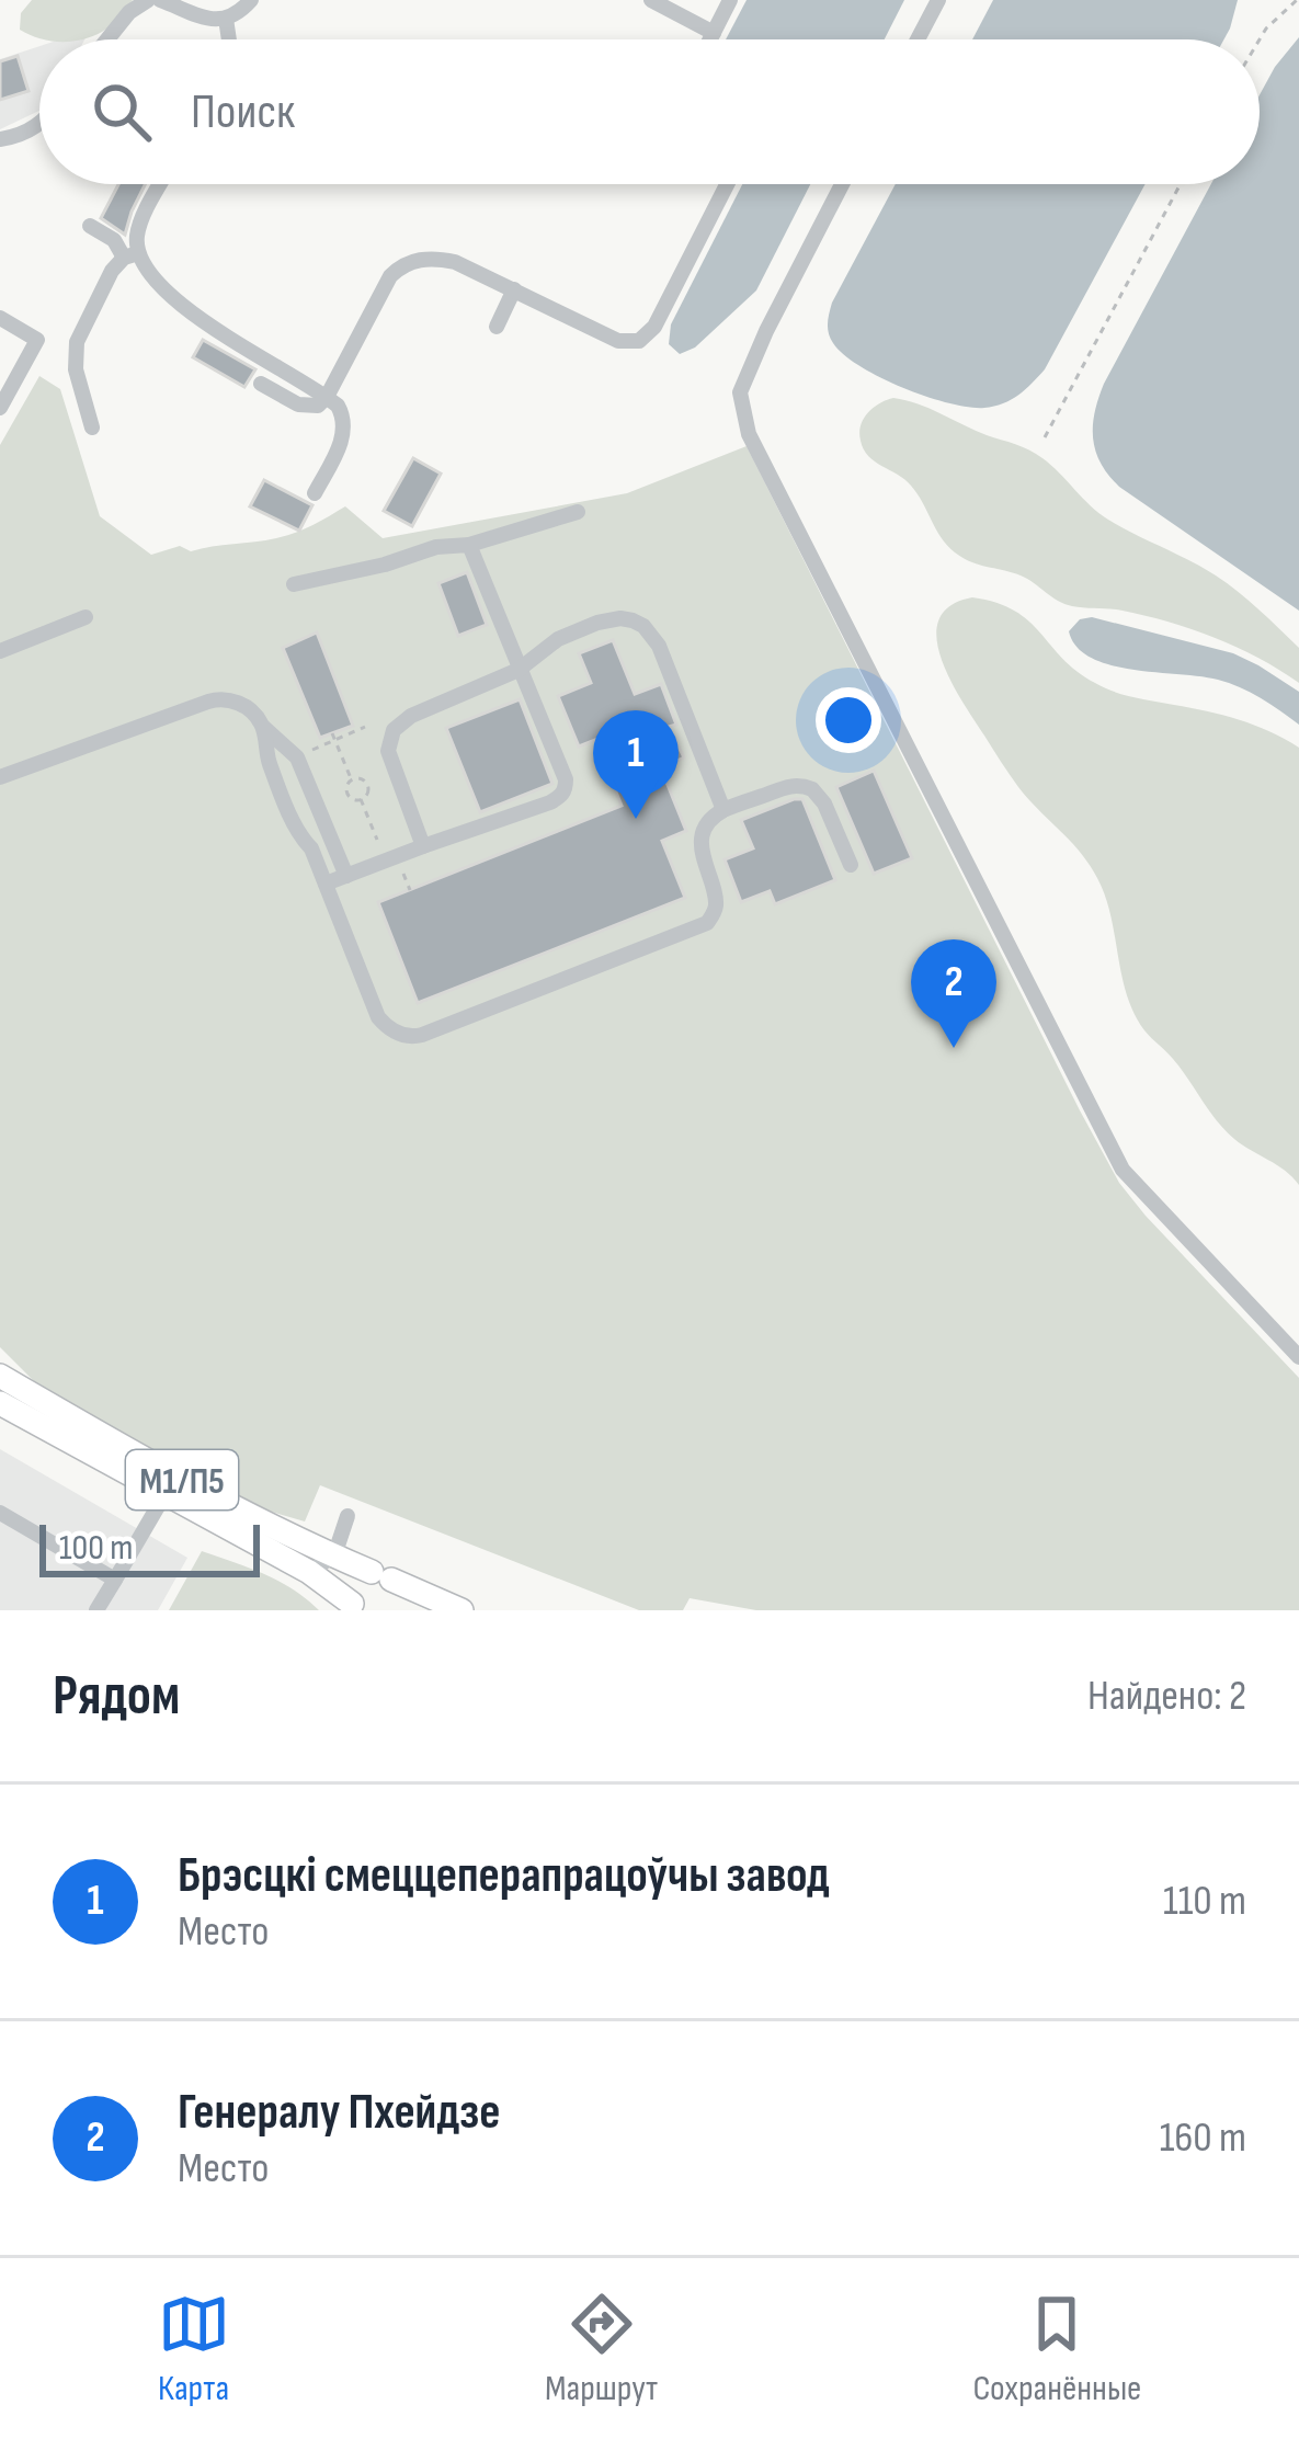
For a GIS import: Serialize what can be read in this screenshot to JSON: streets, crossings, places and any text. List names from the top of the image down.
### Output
{
  "streets": {
    "highway": ["М1/П5"]
  },
  "scale_bar": "100 m",
  "page": {
    "search": "Поиск",
    "pins": ["1", "2"],
    "scale": "100 m",
    "heading": ["Рядом", "Найдено: 2"],
    "list": [
      {
        "mark": "1",
        "name": "Брэсцкі смеццеперапрацоўчы завод",
        "note": "Место",
        "value": "110 m"
      },
      {
        "mark": "2",
        "name": "Генералу Пхейдзе",
        "note": "Место",
        "value": "160 m"
      }
    ],
    "nav": ["Карта", "Маршрут", "Сохранённые"]
  }
}
